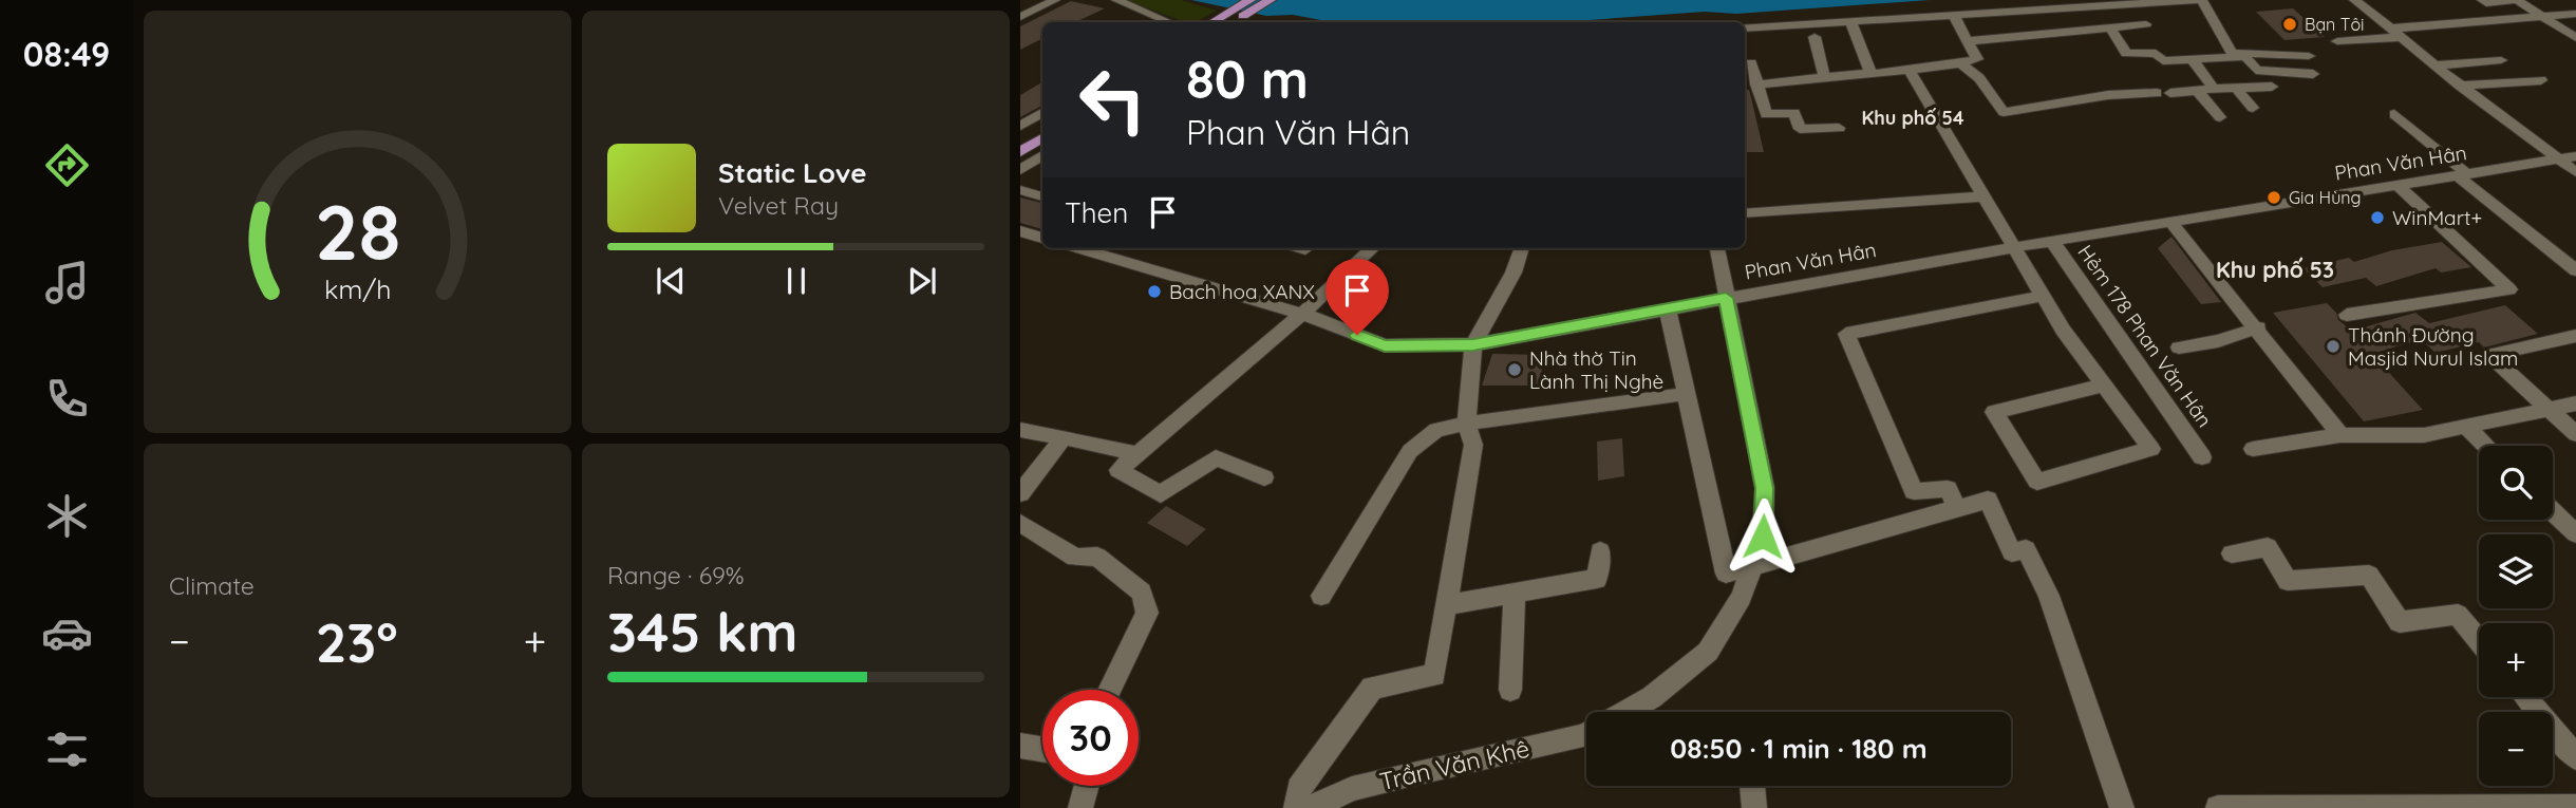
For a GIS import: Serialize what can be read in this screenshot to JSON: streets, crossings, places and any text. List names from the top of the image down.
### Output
{
  "streets": {
    "street": ["Phan Văn Hân", "Hẻm 178 Phan Văn Hân", "Trần Văn Khê"]
  },
  "crossings": [
    ["Phan Văn Hân", "Hẻm 178 Phan Văn Hân"]
  ],
  "districts": ["Khu phố 54", "Khu phố 53"],
  "places": [
    "Bạn Tôi",
    "Gia Hùng",
    "WinMart+",
    "Bach hoa XANX",
    "Thánh Đường Masjid Nurul Islam",
    "Nhà thờ Tin Lành Thị Nghè"
  ],
  "page": {
    "tabs": "08:49",
    "turn": ["80 m", "Phan Văn Hân"],
    "song": ["Static Love", "Velvet Ray"],
    "then": "Then",
    "tile": [
      "Climate",
      ["Range · 69%", "345 km"]
    ],
    "map_buttons": ["+", "−"],
    "heat": ["−", "23°", "+"],
    "limit": "30",
    "trip": "08:50 · 1 min · 180 m",
    "gauge": ["28", "km/h"]
  }
}
